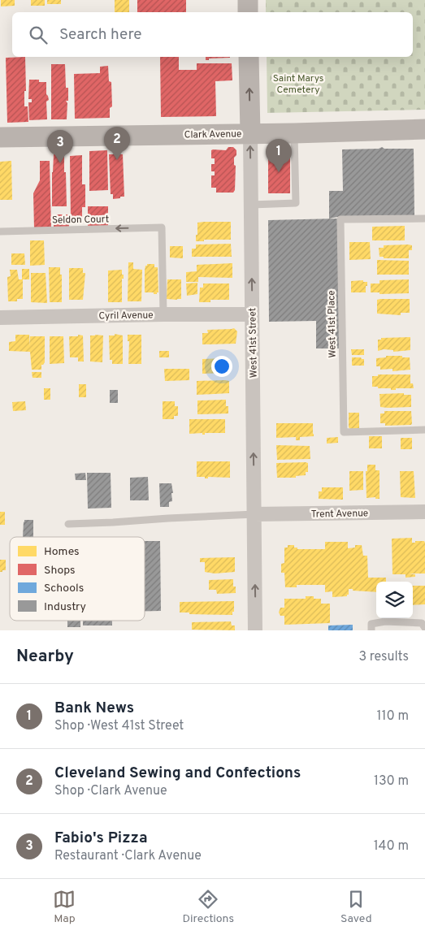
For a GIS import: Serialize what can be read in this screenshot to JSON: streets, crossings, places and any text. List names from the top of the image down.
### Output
{
  "streets": {
    "street": [
      "Clark Avenue",
      "Cyril Avenue",
      "West 41st Street",
      "Trent Avenue"
    ],
    "lane": ["Seldon Court", "West 41st Place"]
  },
  "crossings": [
    ["Clark Avenue", "West 41st Street"],
    ["Seldon Court", "Cyril Avenue"],
    ["Cyril Avenue", "West 41st Street"],
    ["West 41st Street", "Trent Avenue"]
  ],
  "one_way": ["West 41st Street"],
  "parks": ["Saint Marys Cemetery"],
  "legend": [
    "Homes",
    "Shops",
    "Schools",
    "Industry"
  ],
  "page": {
    "search": "Search here",
    "pins": ["2", "3", "1"],
    "heading": ["Nearby", "3 results"],
    "list": [
      {
        "mark": "1",
        "name": "Bank News",
        "note": "Shop · West 41st Street",
        "value": "110 m"
      },
      {
        "mark": "2",
        "name": "Cleveland Sewing and Confections",
        "note": "Shop · Clark Avenue",
        "value": "130 m"
      },
      {
        "mark": "3",
        "name": "Fabio's Pizza",
        "note": "Restaurant · Clark Avenue",
        "value": "140 m"
      }
    ],
    "nav": ["Map", "Directions", "Saved"]
  }
}
